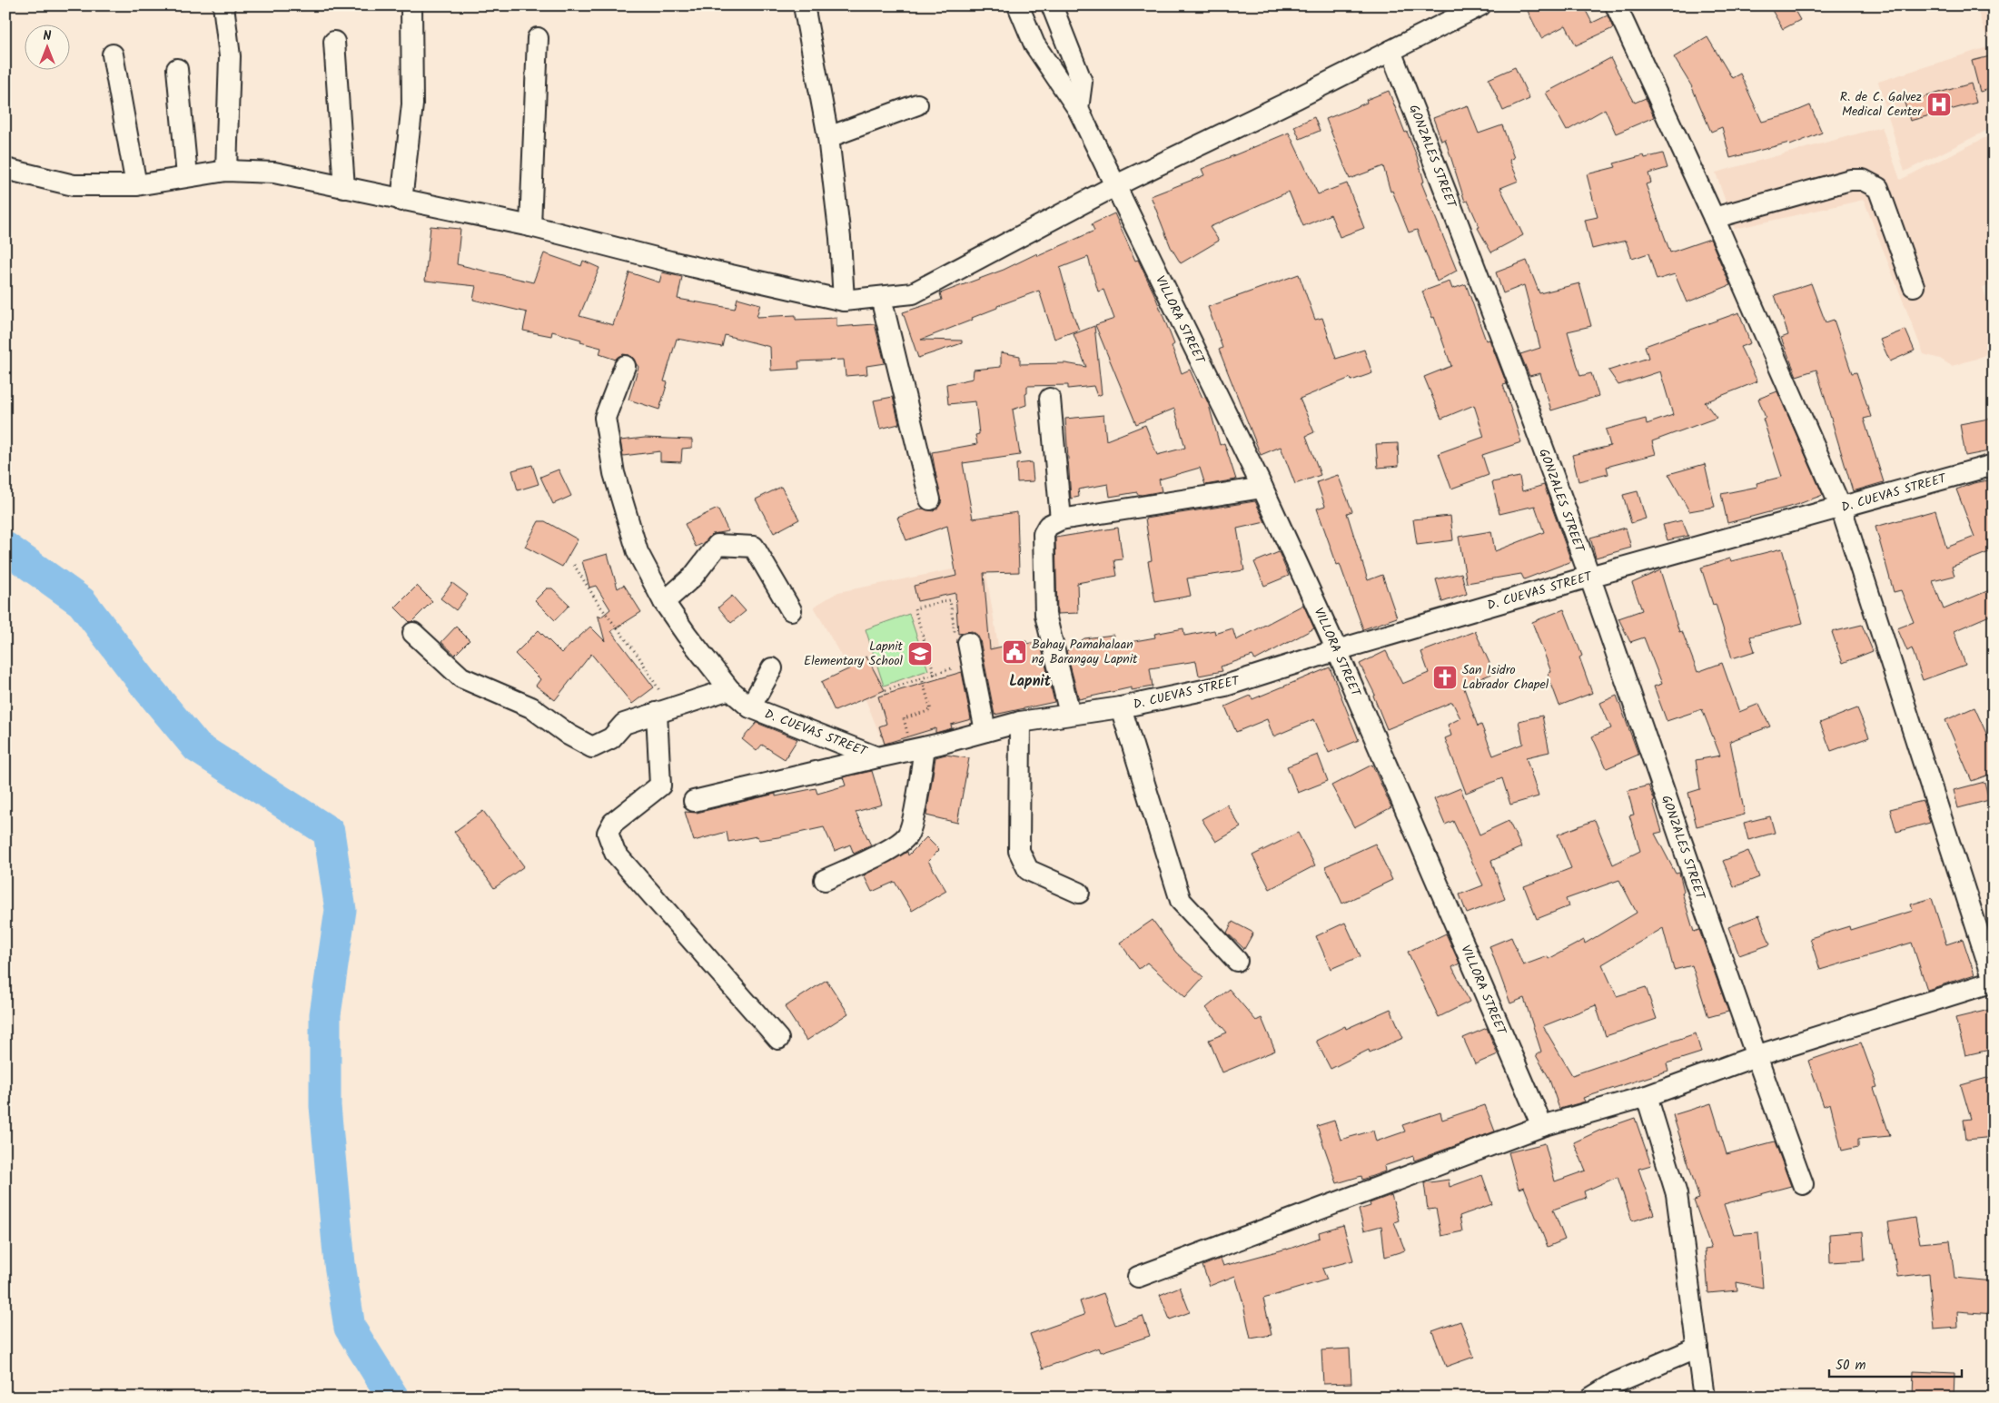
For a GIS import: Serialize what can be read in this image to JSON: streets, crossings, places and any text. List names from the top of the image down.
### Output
{
  "streets": {
    "street": ["GONZALES STREET", "VILLORA STREET", "D. CUEVAS STREET"]
  },
  "crossings": [
    ["GONZALES STREET", "D. CUEVAS STREET"],
    ["VILLORA STREET", "D. CUEVAS STREET"]
  ],
  "districts": ["Lapnit"],
  "places": {
    "hospital": ["R. de C. Galvez Medical Center"],
    "public building": ["Bahay Pamahalaan ng Barangay Lapnit"],
    "school or university": ["Lapnit Elementary School"],
    "church": ["San Isidro Labrador Chapel"]
  },
  "scale_bar": "50 m",
  "north": "top"
}
